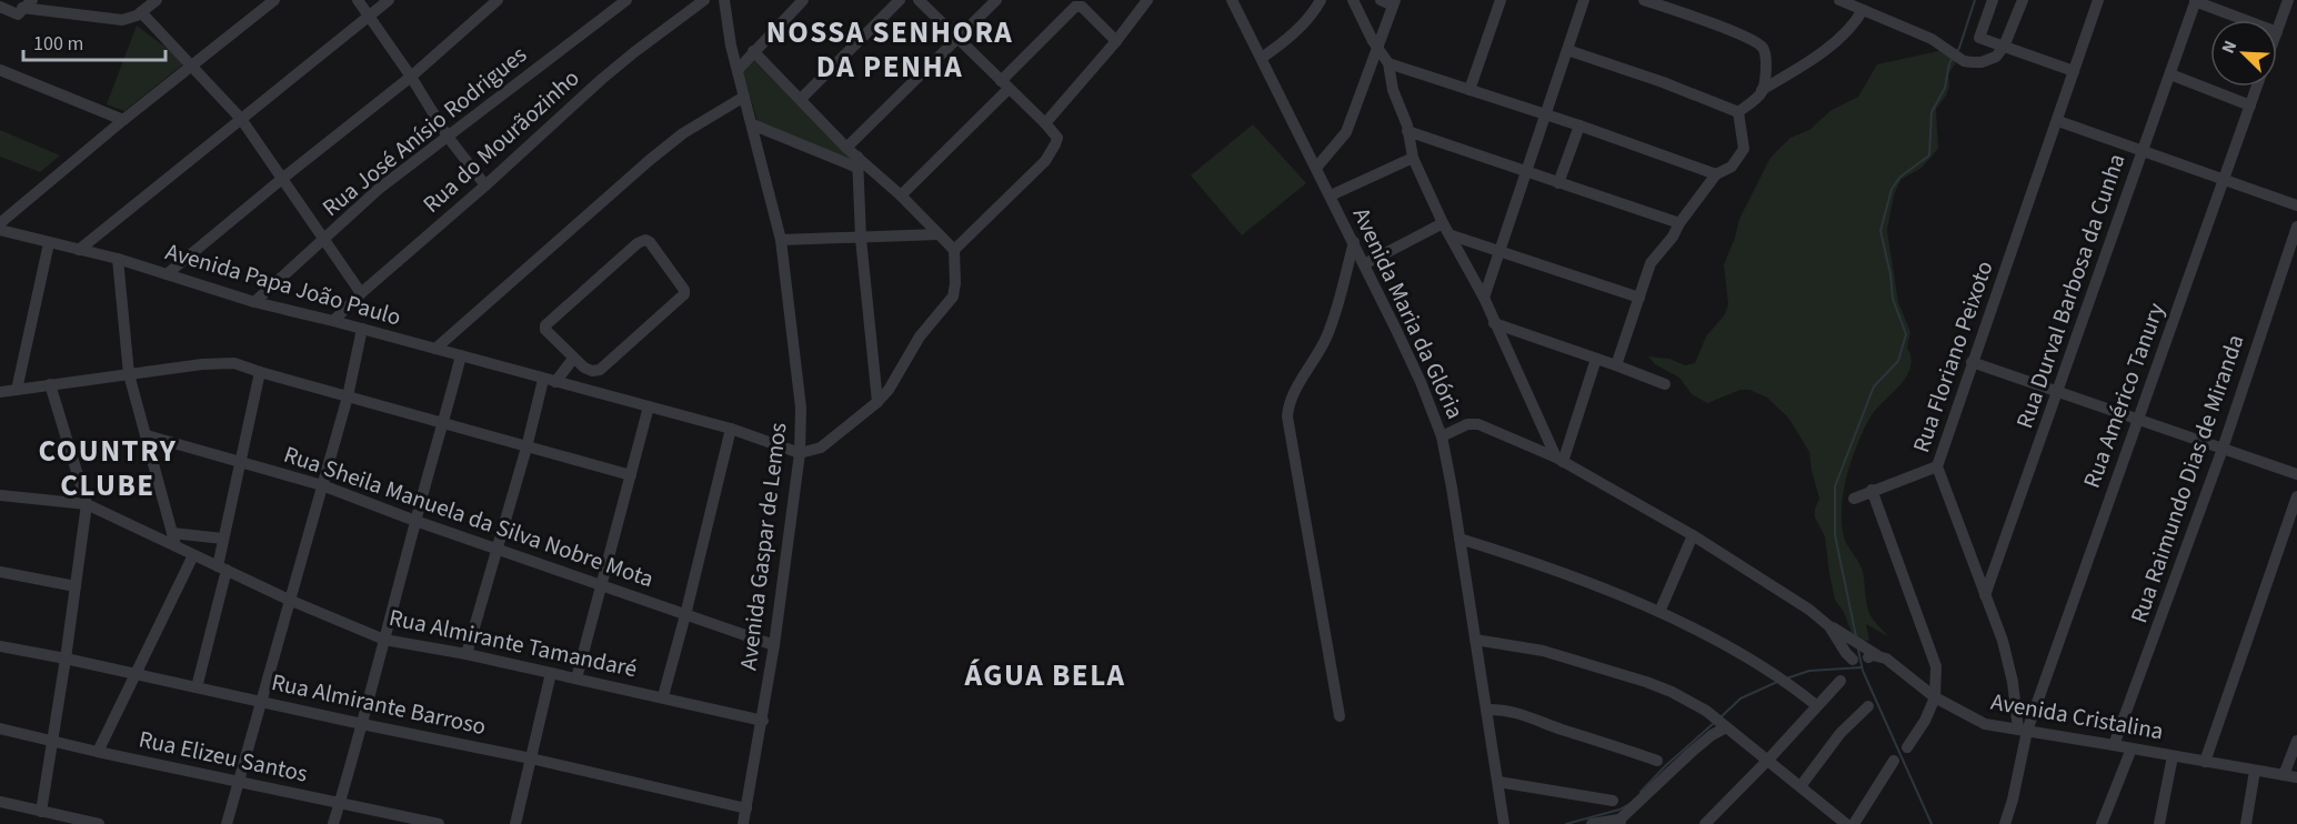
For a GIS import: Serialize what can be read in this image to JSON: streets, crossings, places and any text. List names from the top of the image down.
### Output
{
  "streets": {
    "street": [
      "Rua José Anísio Rodrigues",
      "Rua do Mourãozinho",
      "Avenida Papa João Paulo",
      "Rua Durval Barbosa da Cunha",
      "Avenida Maria da Glória",
      "Rua Floriano Peixoto",
      "Rua Américo Tanury",
      "Rua Raimundo Dias de Miranda",
      "Rua Sheila Manuela da Silva Nobre Mota",
      "Avenida Gaspar de Lemos",
      "Rua Almirante Tamandaré",
      "Rua Almirante Barroso",
      "Avenida Cristalina",
      "Rua Elizeu Santos"
    ]
  },
  "crossings": [
    ["Rua José Anísio Rodrigues", "Avenida Papa João Paulo"],
    ["Rua do Mourãozinho", "Avenida Papa João Paulo"],
    ["Avenida Papa João Paulo", "Avenida Gaspar de Lemos"],
    ["Rua Durval Barbosa da Cunha", "Rua Floriano Peixoto"],
    ["Rua Floriano Peixoto", "Rua Américo Tanury"],
    ["Rua Floriano Peixoto", "Avenida Cristalina"],
    ["Rua Américo Tanury", "Avenida Cristalina"],
    ["Rua Raimundo Dias de Miranda", "Avenida Cristalina"],
    ["Rua Sheila Manuela da Silva Nobre Mota", "Avenida Gaspar de Lemos"],
    ["Avenida Gaspar de Lemos", "Rua Almirante Tamandaré"],
    ["Avenida Gaspar de Lemos", "Rua Almirante Barroso"]
  ],
  "districts": ["NOSSA SENHORA DA PENHA", "COUNTRY CLUBE", "ÁGUA BELA"],
  "scale_bar": "100 m",
  "north": "top left"
}
